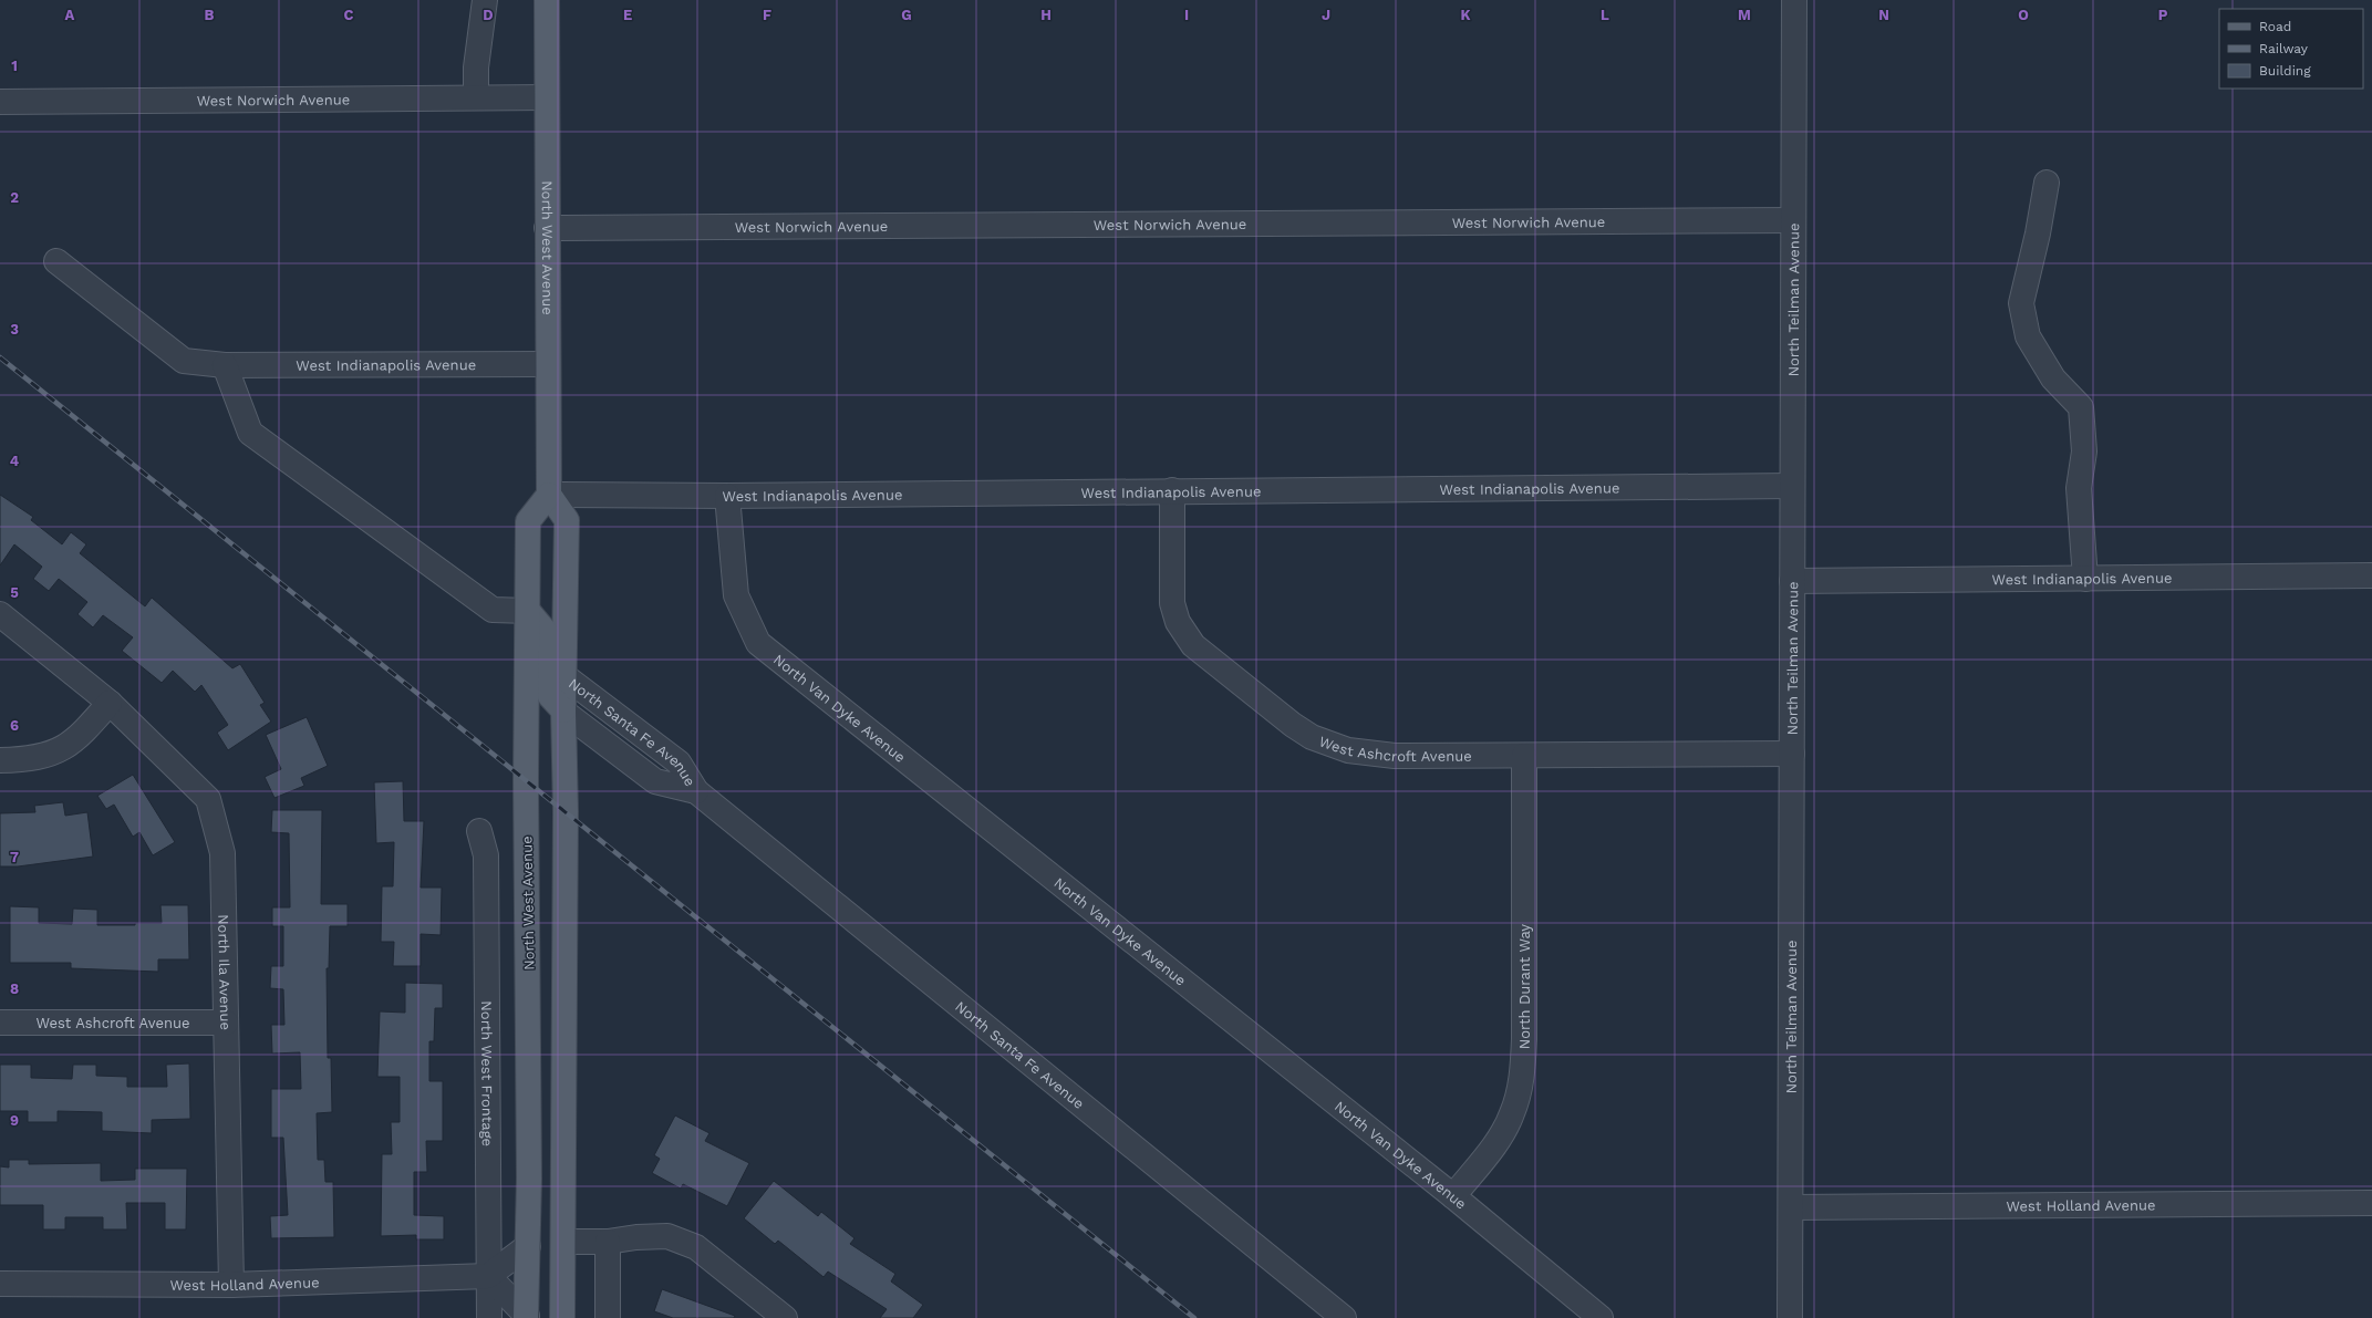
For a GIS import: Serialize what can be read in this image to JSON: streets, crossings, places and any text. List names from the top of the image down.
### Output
{
  "streets": {
    "main road": ["North West Avenue"],
    "street": [
      "West Norwich Avenue",
      "North Teilman Avenue",
      "West Indianapolis Avenue",
      "North Van Dyke Avenue",
      "North Santa Fe Avenue",
      "West Ashcroft Avenue",
      "North Ila Avenue",
      "North Durant Way",
      "North West Frontage",
      "West Holland Avenue"
    ]
  },
  "crossings": [
    ["West Norwich Avenue", "North West Avenue"],
    ["West Norwich Avenue", "North Teilman Avenue"],
    ["North West Avenue", "West Indianapolis Avenue"],
    ["North Teilman Avenue", "West Indianapolis Avenue"],
    ["North Teilman Avenue", "West Ashcroft Avenue"],
    ["North Teilman Avenue", "West Holland Avenue"],
    ["West Indianapolis Avenue", "North Van Dyke Avenue"],
    ["West Indianapolis Avenue", "West Ashcroft Avenue"],
    ["North Van Dyke Avenue", "North Durant Way"],
    ["West Ashcroft Avenue", "North Ila Avenue"],
    ["West Ashcroft Avenue", "North Durant Way"],
    ["North Ila Avenue", "West Holland Avenue"],
    ["North West Frontage", "West Holland Avenue"]
  ],
  "legend": ["Road", "Railway", "Building"],
  "grid": {
    "columns": [
      "A",
      "B",
      "C",
      "D",
      "E",
      "F",
      "G",
      "H",
      "I",
      "J",
      "K",
      "L",
      "M",
      "N",
      "O",
      "P"
    ],
    "rows": [
      "1",
      "2",
      "3",
      "4",
      "5",
      "6",
      "7",
      "8",
      "9"
    ]
  }
}
